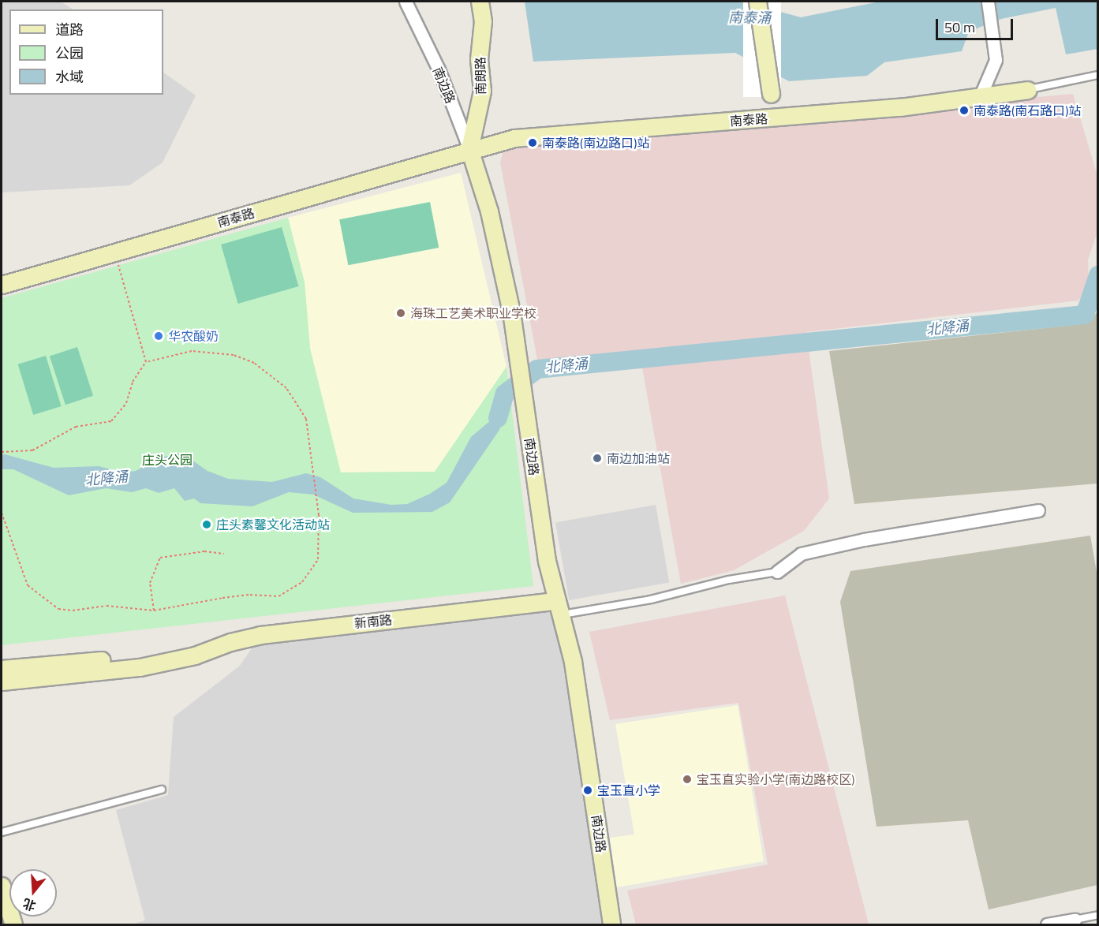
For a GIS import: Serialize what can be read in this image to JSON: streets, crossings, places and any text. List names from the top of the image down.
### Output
{
  "streets": {
    "street": [
      "南朗路",
      "南边路",
      "南泰路",
      "新南路"
    ]
  },
  "crossings": [
    ["南朗路", "南边路"],
    ["南朗路", "南泰路"],
    ["南边路", "南泰路"],
    ["南边路", "新南路"]
  ],
  "water": ["南泰涌", "北降涌"],
  "parks": ["庄头公园"],
  "places": [
    "南泰路(南石路口)站",
    "南泰路(南边路口)站",
    "海珠工艺美术职业学校",
    "华农酸奶",
    "南边加油站",
    "庄头素馨文化活动站",
    "宝玉直实验小学(南边路校区)",
    "宝玉直小学"
  ],
  "legend": ["道路", "公园", "水域"],
  "scale_bar": "50 m",
  "north": "bottom"
}
